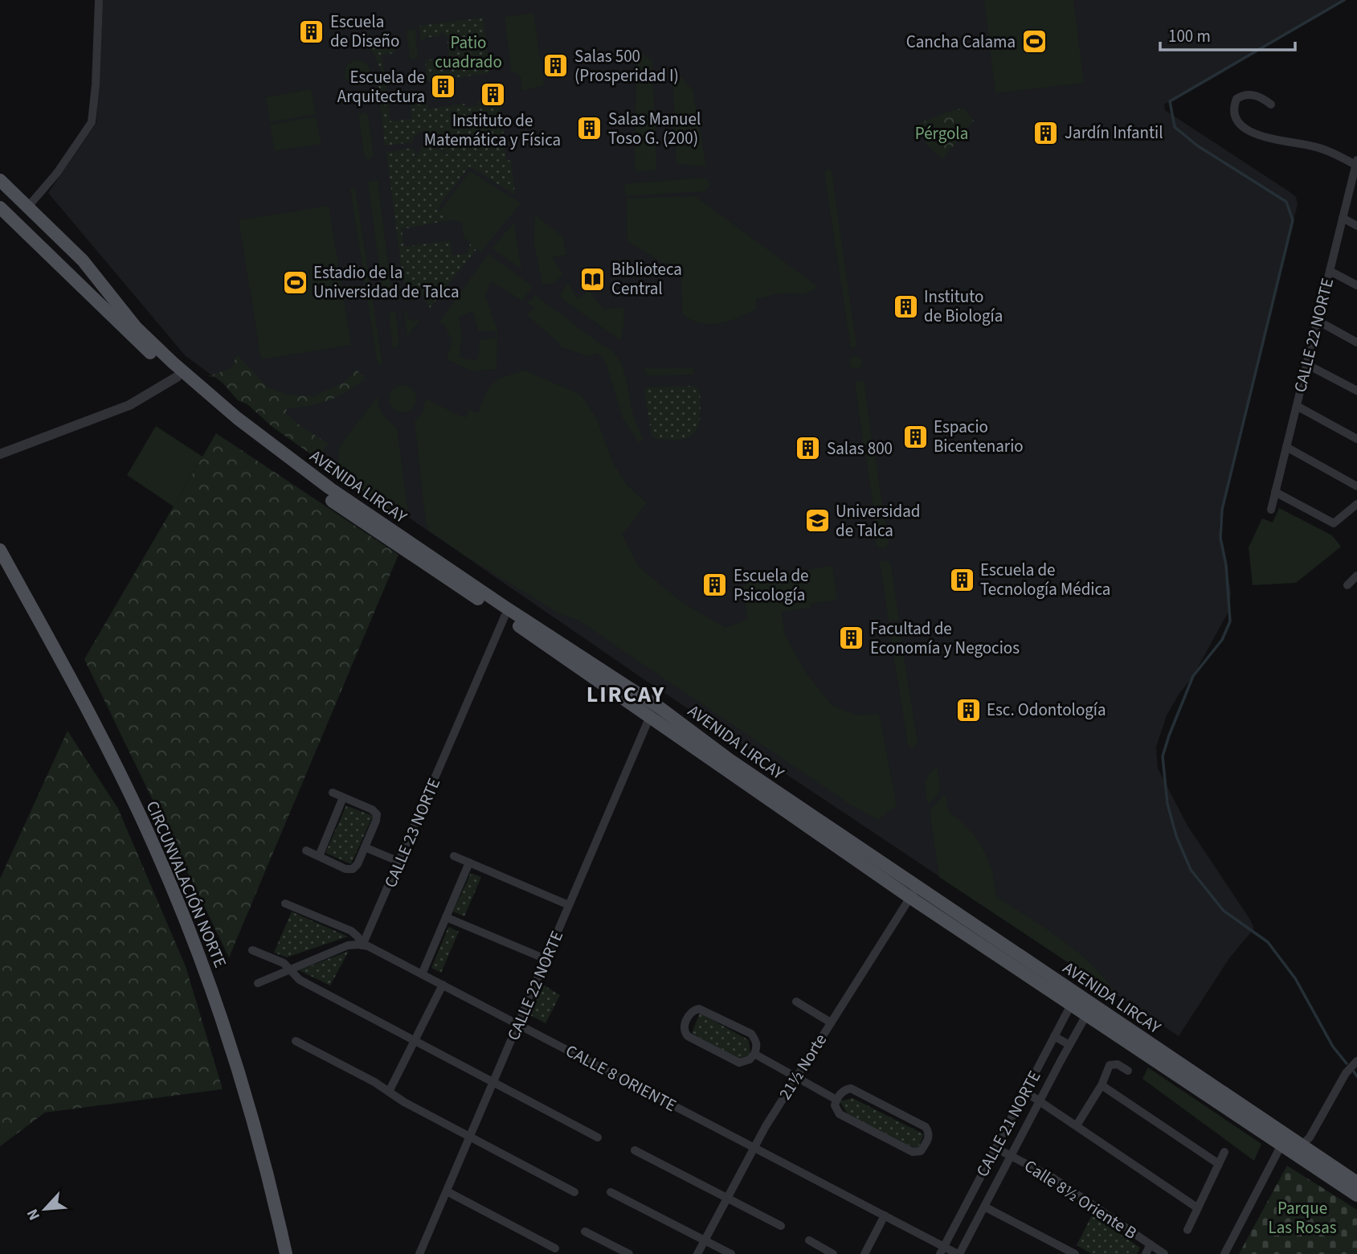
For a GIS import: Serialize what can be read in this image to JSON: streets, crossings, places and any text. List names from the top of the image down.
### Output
{
  "streets": {
    "main road": ["AVENIDA LIRCAY", "CIRCUNVALACIÓN NORTE"],
    "street": [
      "CALLE 22 NORTE",
      "CALLE 23 NORTE",
      "21½ Norte",
      "CALLE 8 ORIENTE",
      "CALLE 21 NORTE",
      "Calle 8½ Oriente B"
    ]
  },
  "crossings": [
    ["CALLE 22 NORTE", "AVENIDA LIRCAY"],
    ["CALLE 22 NORTE", "CALLE 8 ORIENTE"],
    ["AVENIDA LIRCAY", "CALLE 23 NORTE"],
    ["AVENIDA LIRCAY", "21½ Norte"],
    ["AVENIDA LIRCAY", "CALLE 21 NORTE"],
    ["CALLE 23 NORTE", "CALLE 8 ORIENTE"],
    ["21½ Norte", "CALLE 8 ORIENTE"],
    ["CALLE 8 ORIENTE", "CALLE 21 NORTE"],
    ["CALLE 21 NORTE", "Calle 8½ Oriente B"]
  ],
  "districts": ["LIRCAY"],
  "parks": ["Patio cuadrado", "Pérgola", "Parque Las Rosas"],
  "places": {
    "building": [
      "Escuela de Diseño",
      "Salas 500 (Prosperidad I)",
      "Escuela de Arquitectura",
      "Instituto de Matemática y Física",
      "Salas Manuel Toso G. (200)",
      "Jardín Infantil",
      "Instituto de Biología",
      "Espacio Bicentenario",
      "Salas 800",
      "Escuela de Tecnología Médica",
      "Escuela de Psicología",
      "Facultad de Economía y Negocios",
      "Esc. Odontología"
    ],
    "sports": ["Cancha Calama", "Estadio de la Universidad de Talca"],
    "library": ["Biblioteca Central"],
    "school or university": ["Universidad de Talca"]
  },
  "scale_bar": "100 m",
  "north": "bottom left"
}
